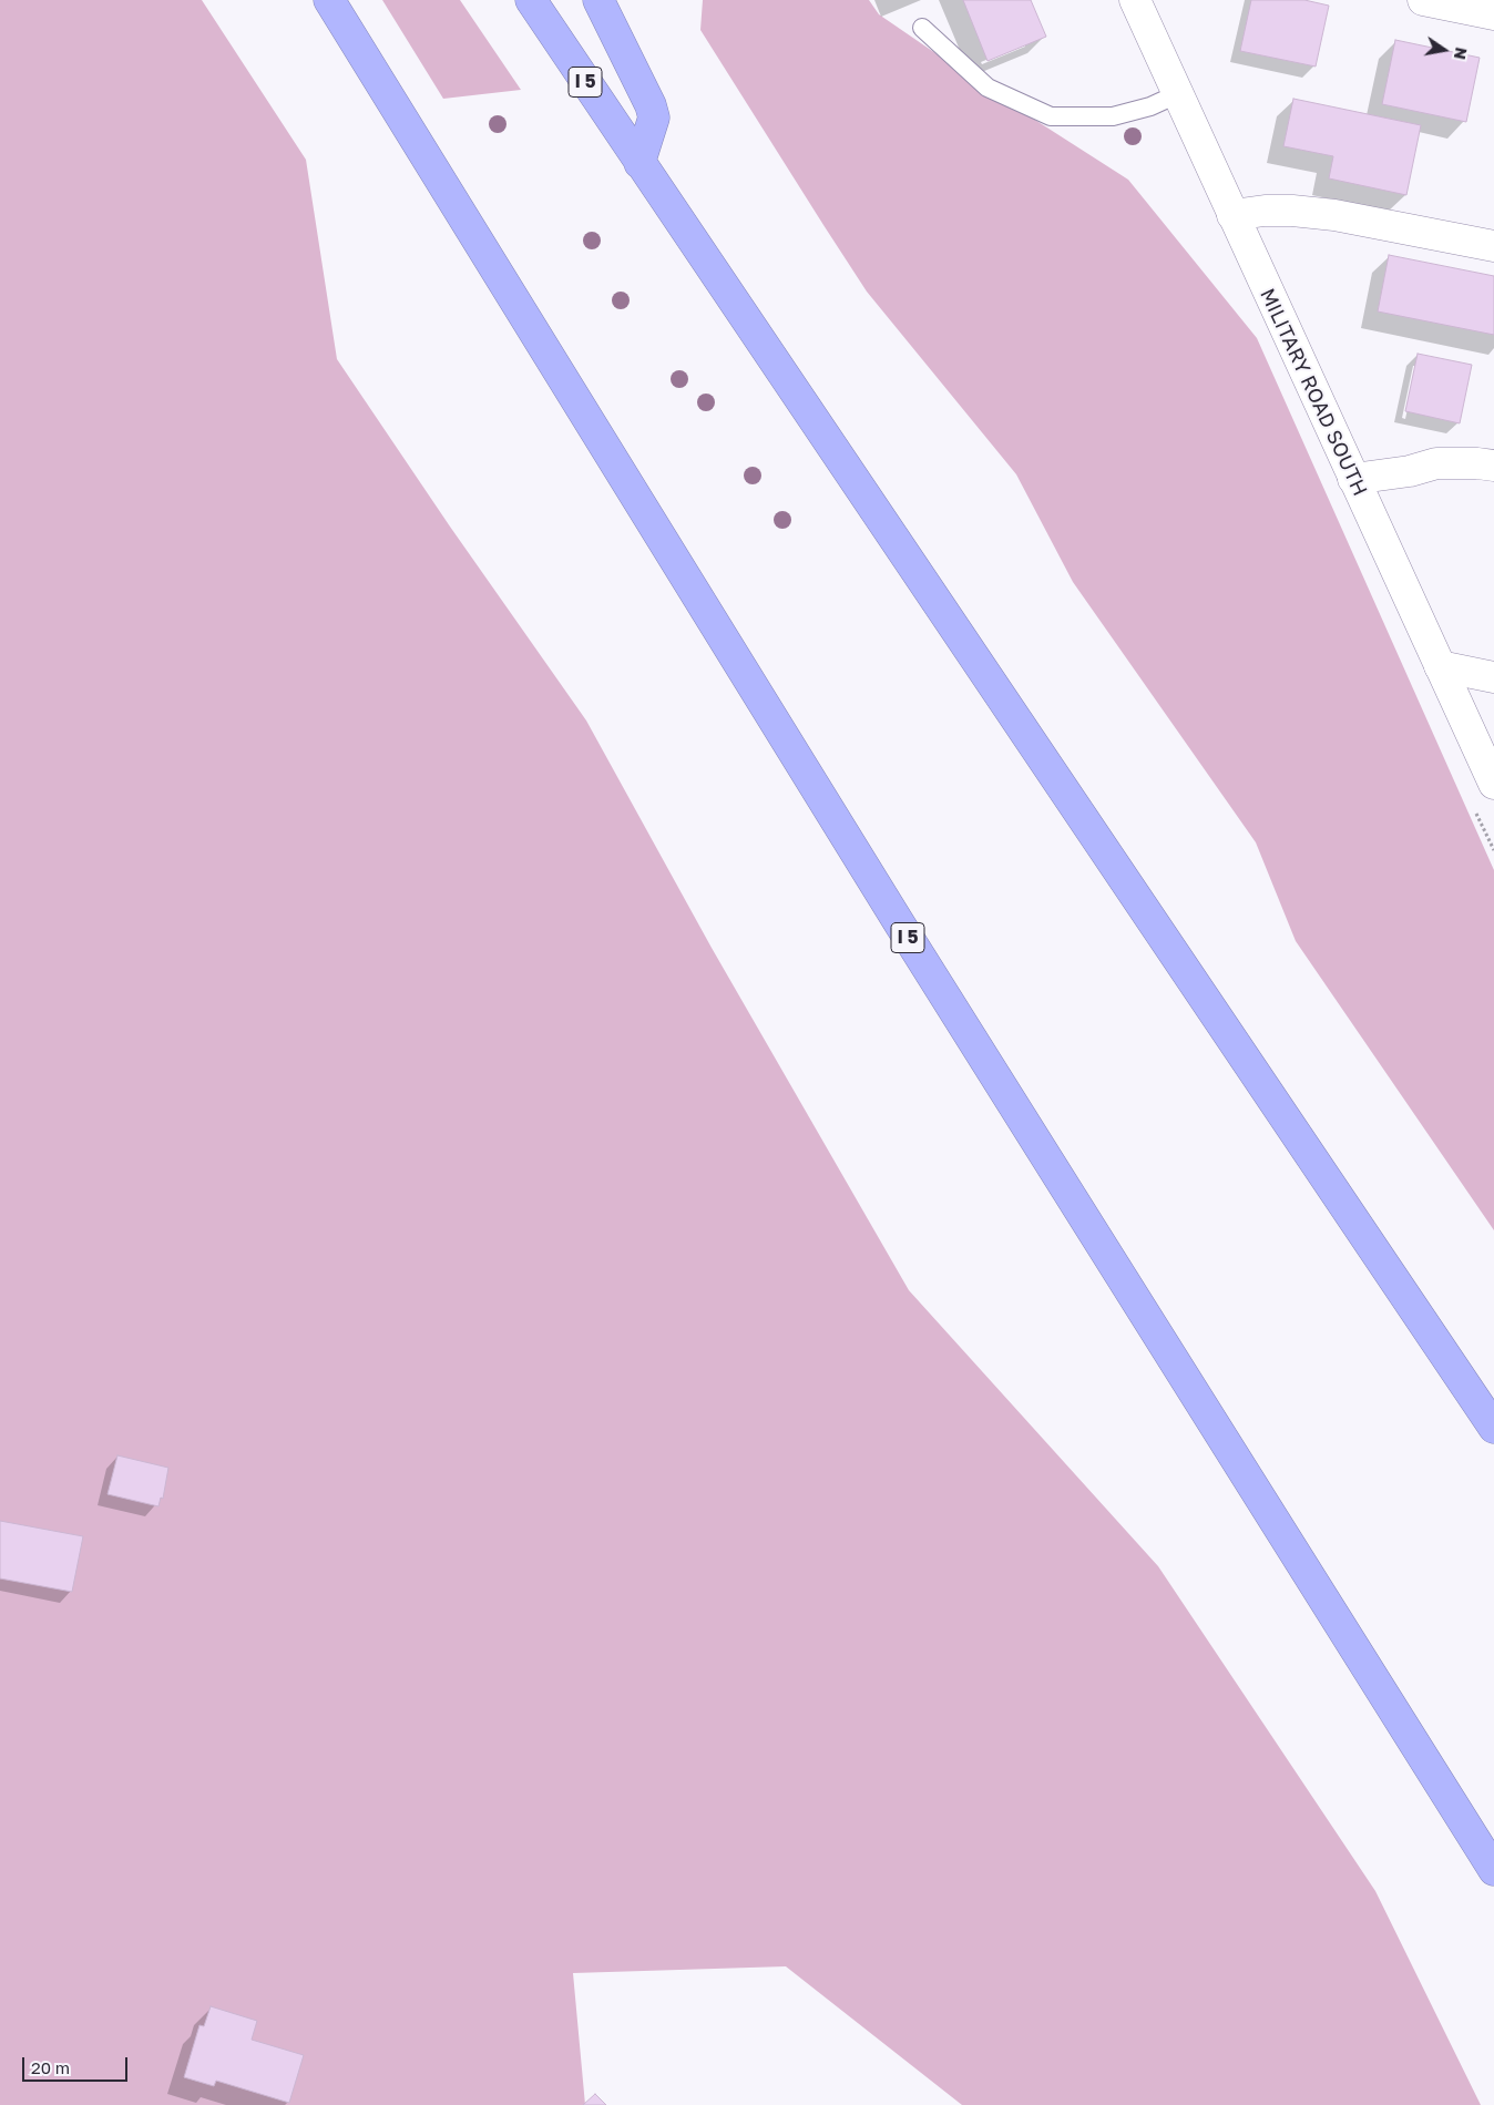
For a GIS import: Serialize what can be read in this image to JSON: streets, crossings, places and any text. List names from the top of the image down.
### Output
{
  "streets": {
    "highway": ["I 5"],
    "main road": ["MILITARY ROAD SOUTH"]
  },
  "scale_bar": "20 m",
  "north": "right"
}
